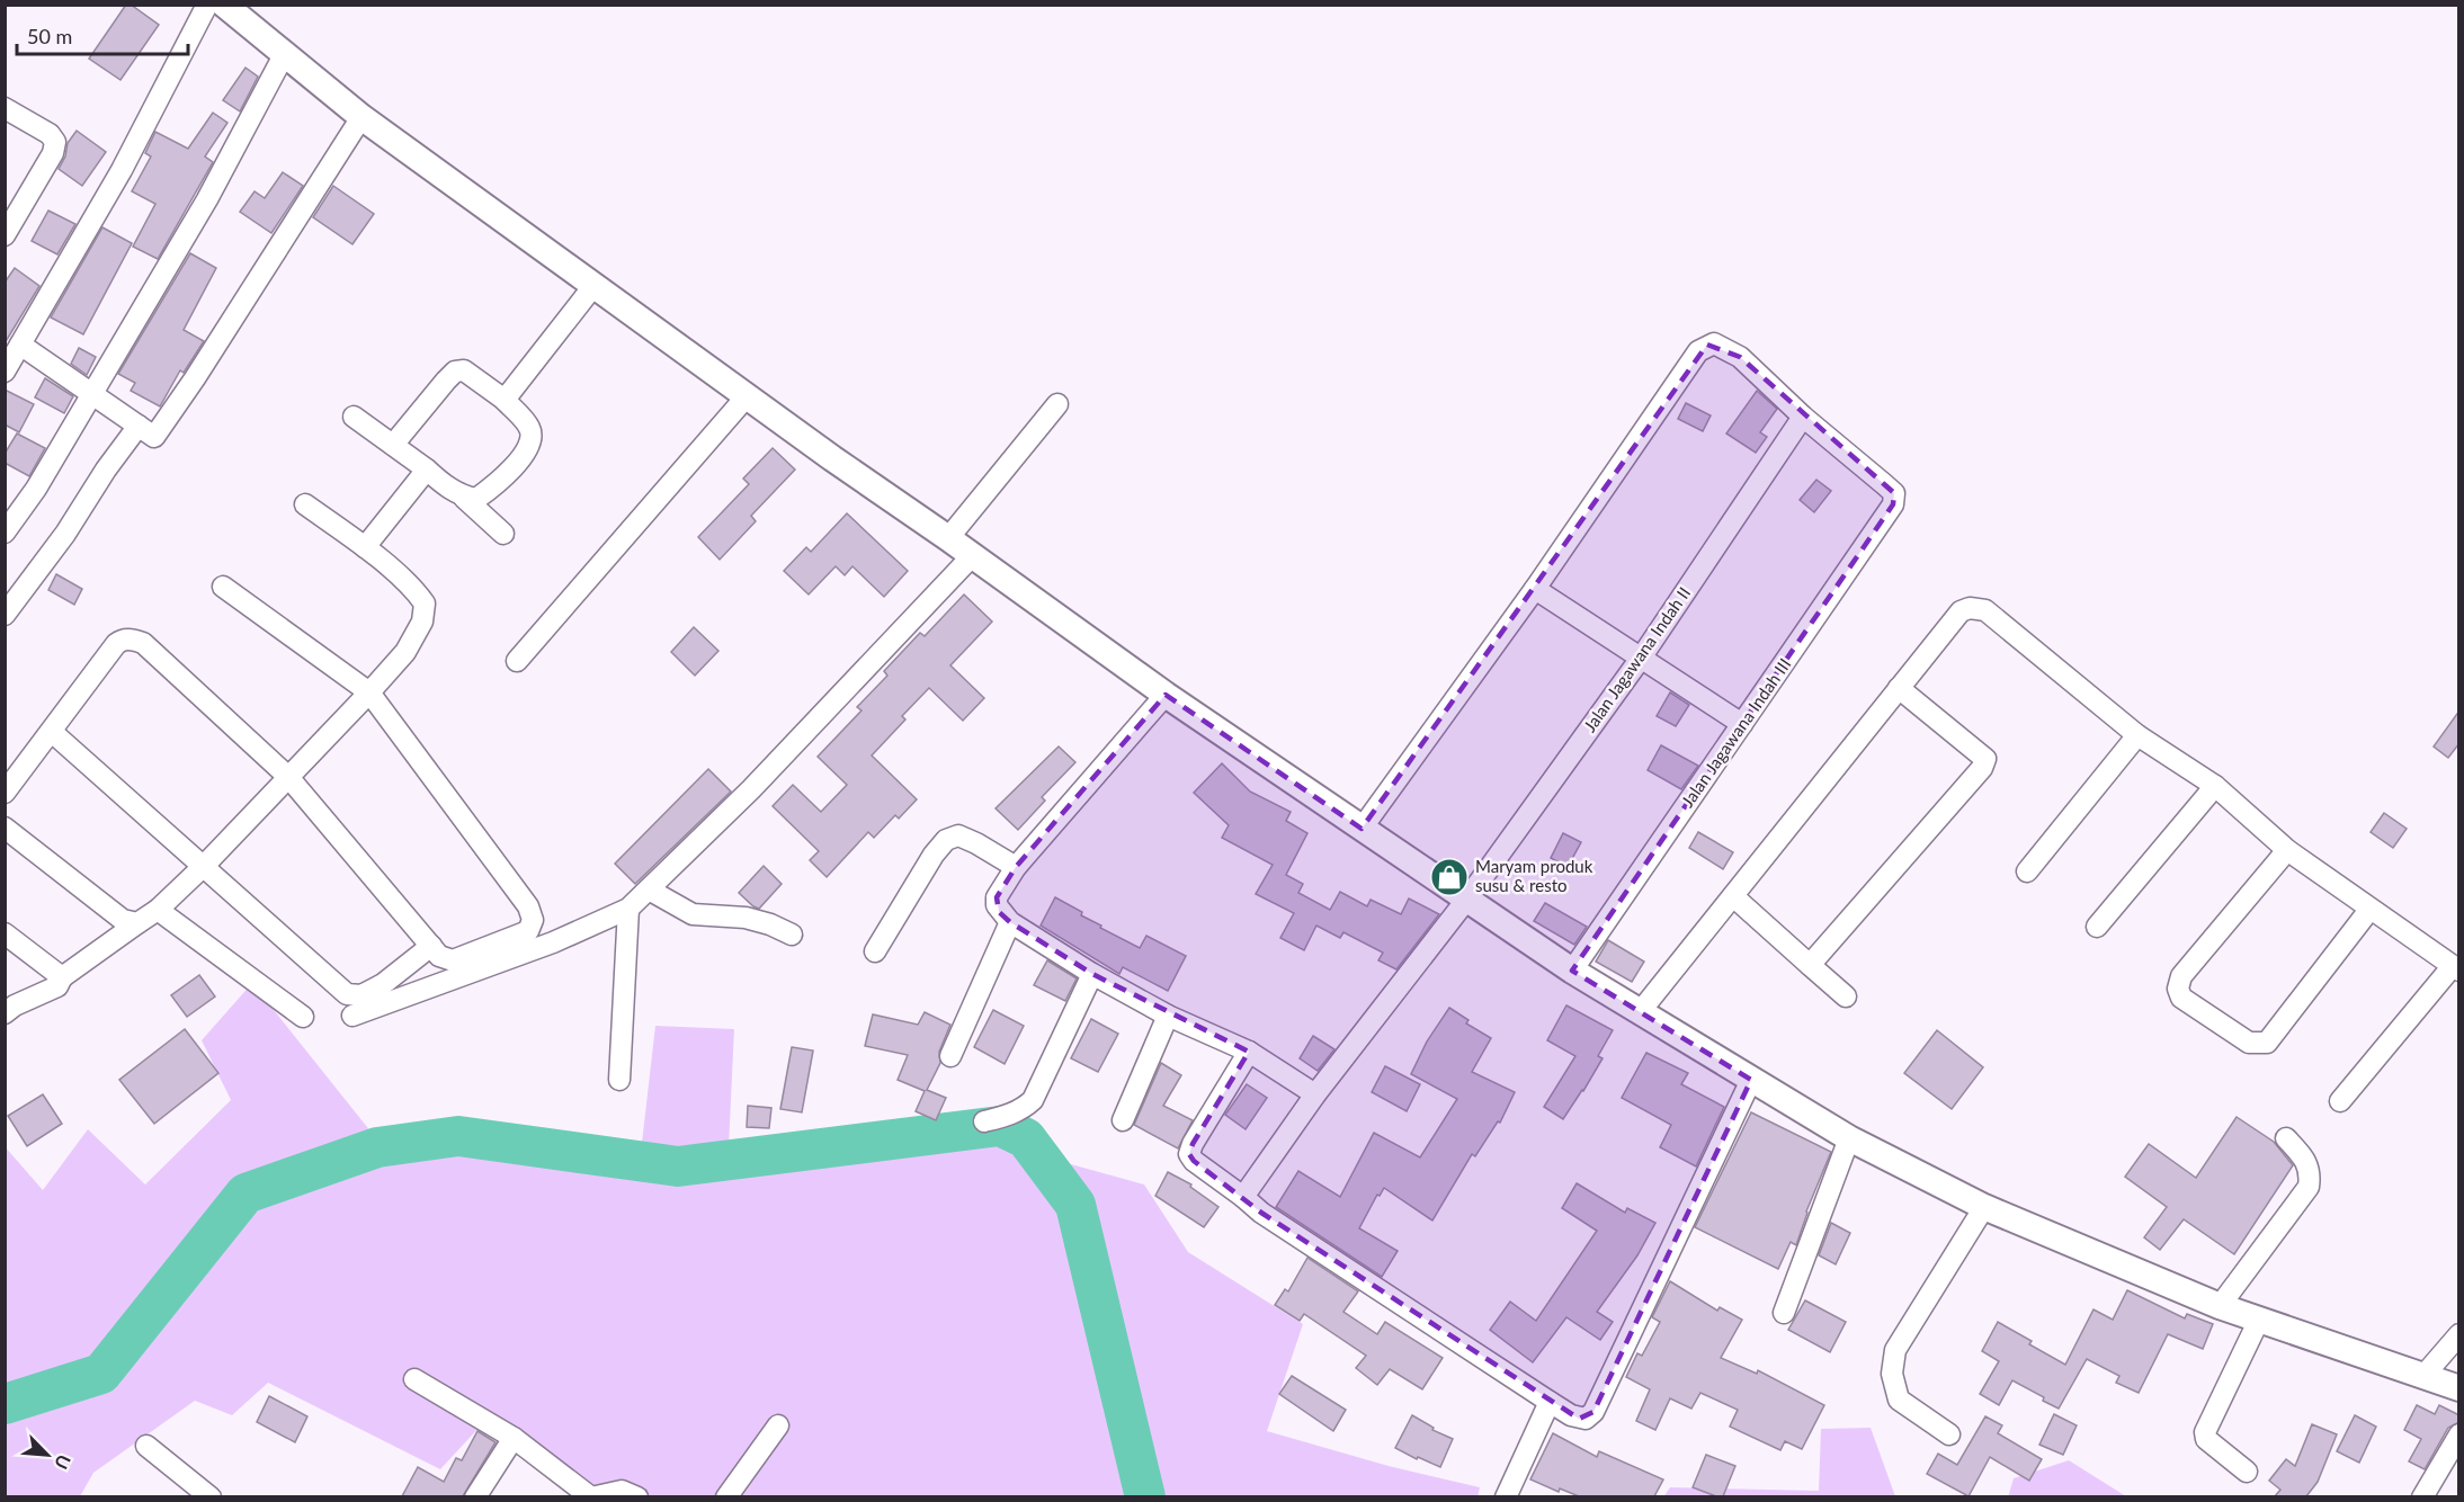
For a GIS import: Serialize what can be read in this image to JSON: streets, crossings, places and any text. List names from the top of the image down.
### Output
{
  "streets": {
    "street": ["Jalan Jagawana Indah II", "Jalan Jagawana Indah III"]
  },
  "crossings": [
    ["Jalan Jagawana Indah II", "Jalan Jagawana Indah III"]
  ],
  "places": {
    "shop": ["Maryam produk susu & resto"]
  },
  "scale_bar": "50 m",
  "north": "bottom right"
}
